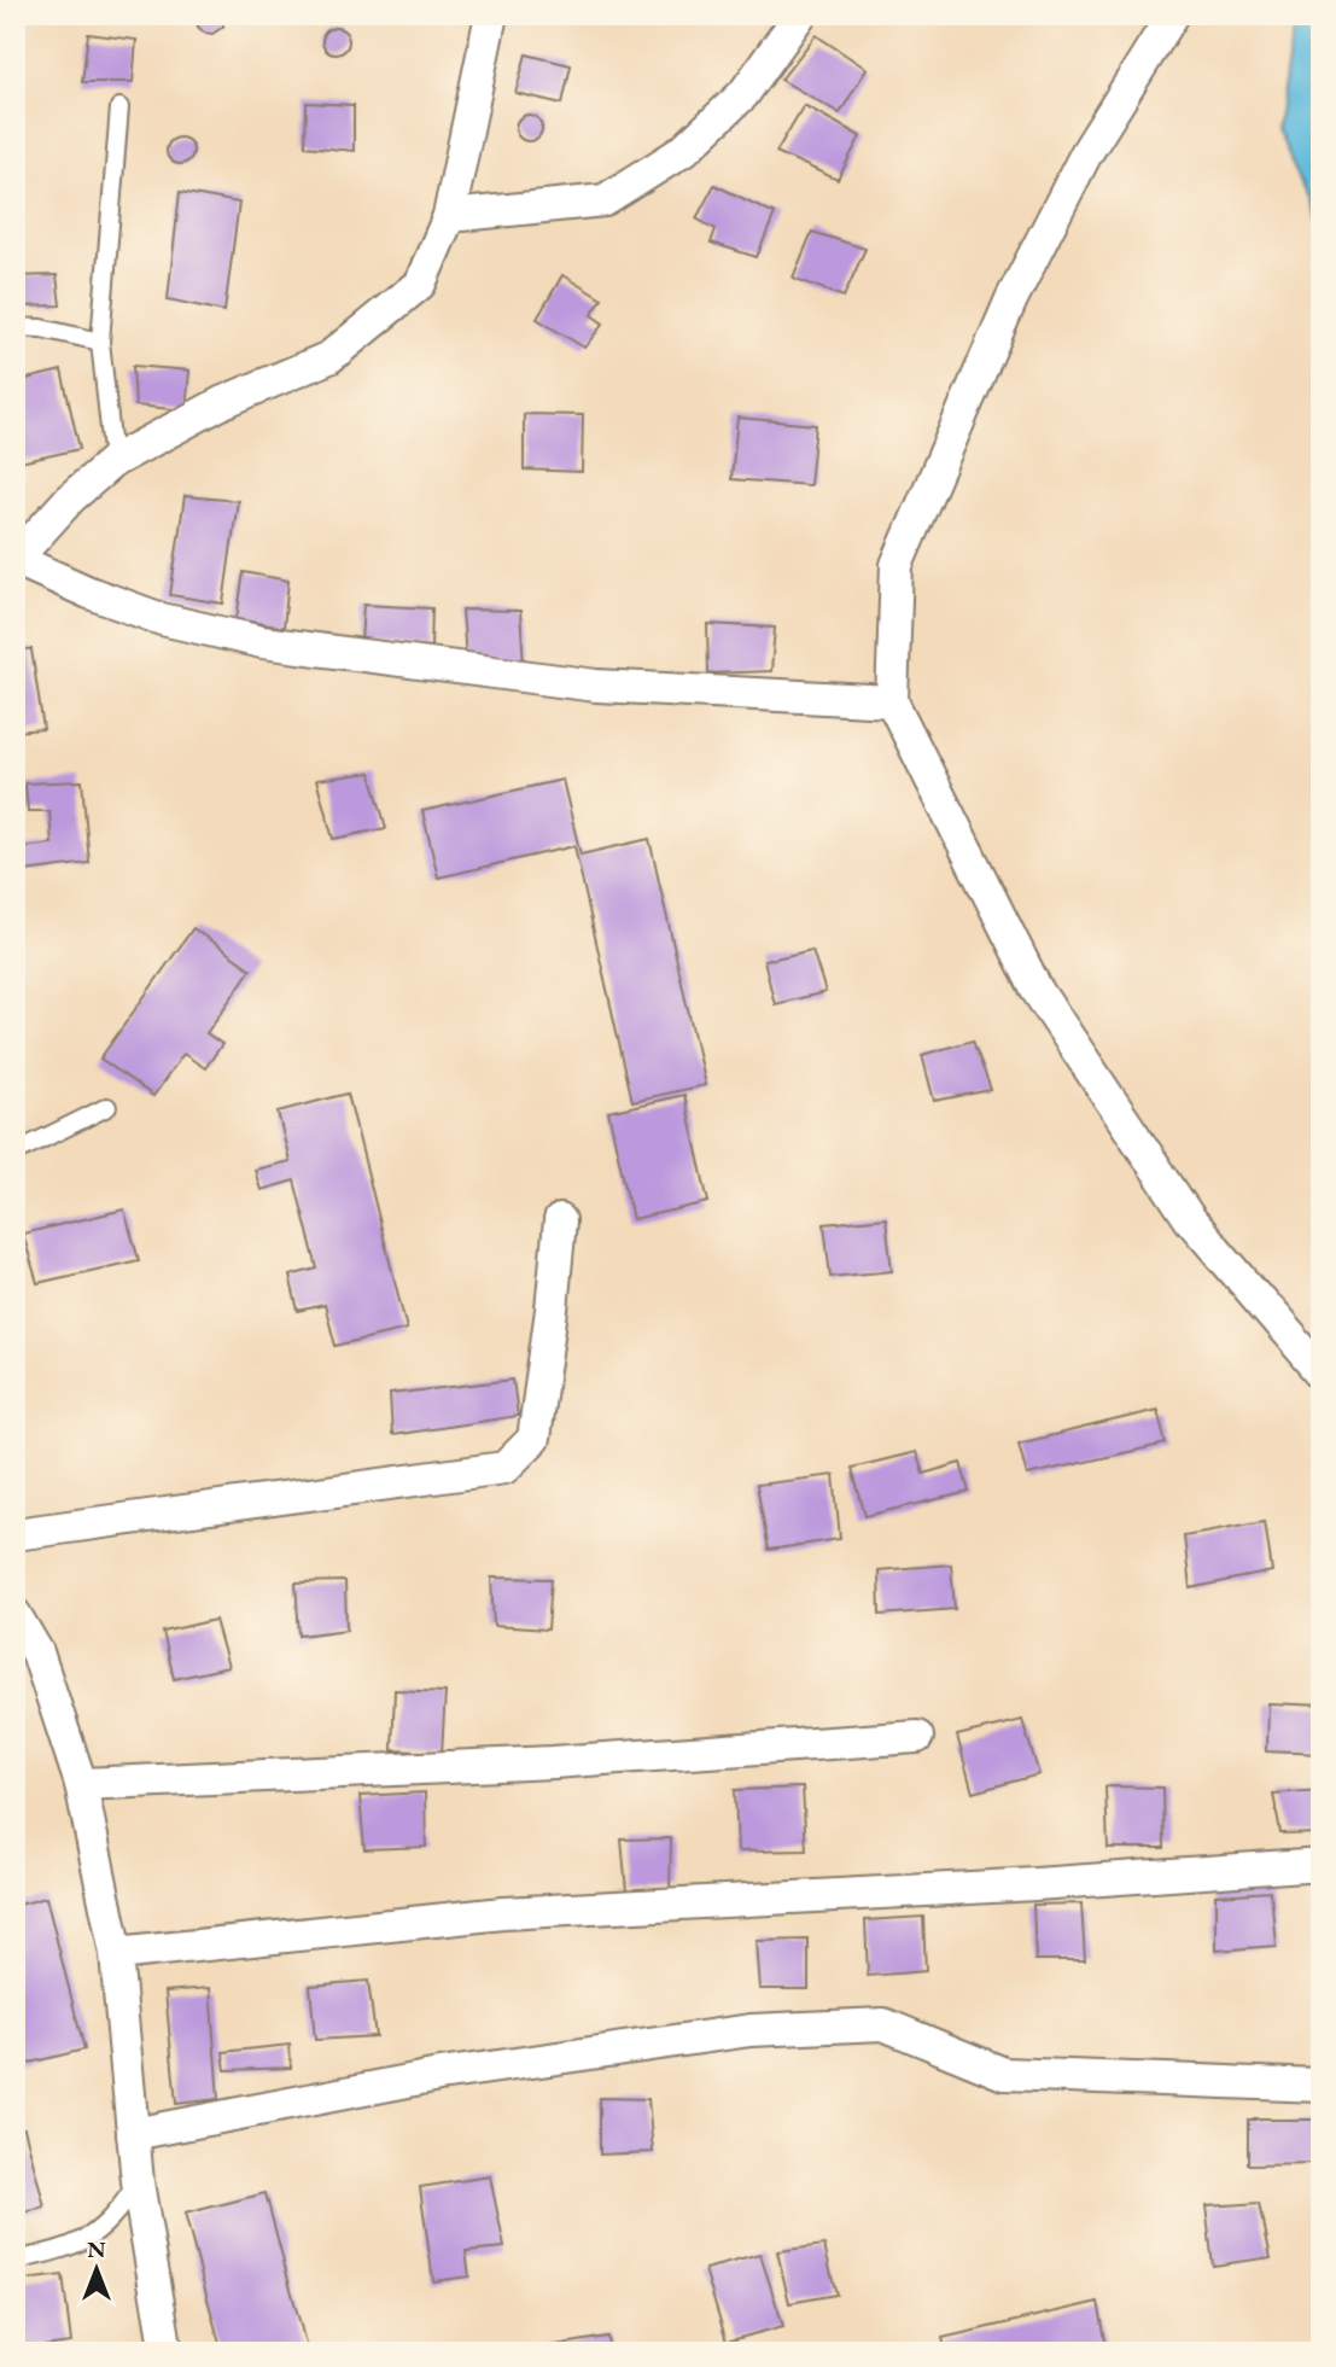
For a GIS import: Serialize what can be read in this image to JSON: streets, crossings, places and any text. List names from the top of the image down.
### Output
{
  "north": "top"
}
